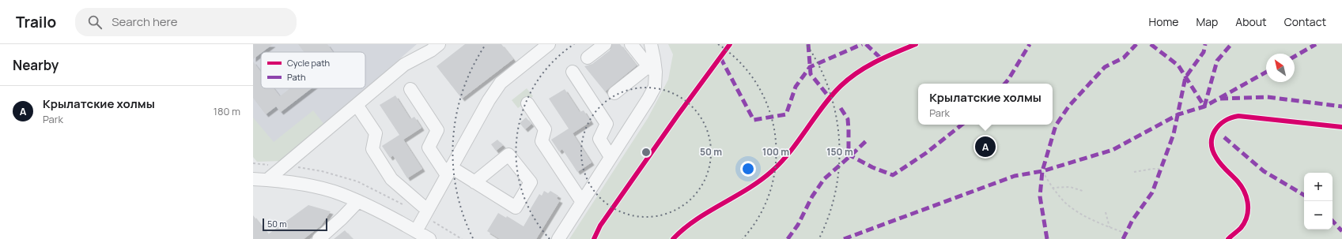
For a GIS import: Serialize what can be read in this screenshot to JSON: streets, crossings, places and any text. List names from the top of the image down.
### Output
{
  "legend": ["Cycle path", "Path"],
  "scale_bar": "50 m",
  "north": "top left",
  "page": {
    "header": "Trailo",
    "search": "Search here",
    "nav": [
      "Home",
      "Map",
      "About",
      "Contact"
    ],
    "heading": "Nearby",
    "popup": ["Крылатские холмы", "Park"],
    "list": [
      {
        "mark": "A",
        "name": "Крылатские холмы",
        "note": "Park",
        "value": "180 m"
      }
    ],
    "pins": "A",
    "map_buttons": ["+", "−"],
    "scale": "50 m"
  },
  "rings": ["50 m", "100 m", "150 m"]
}
